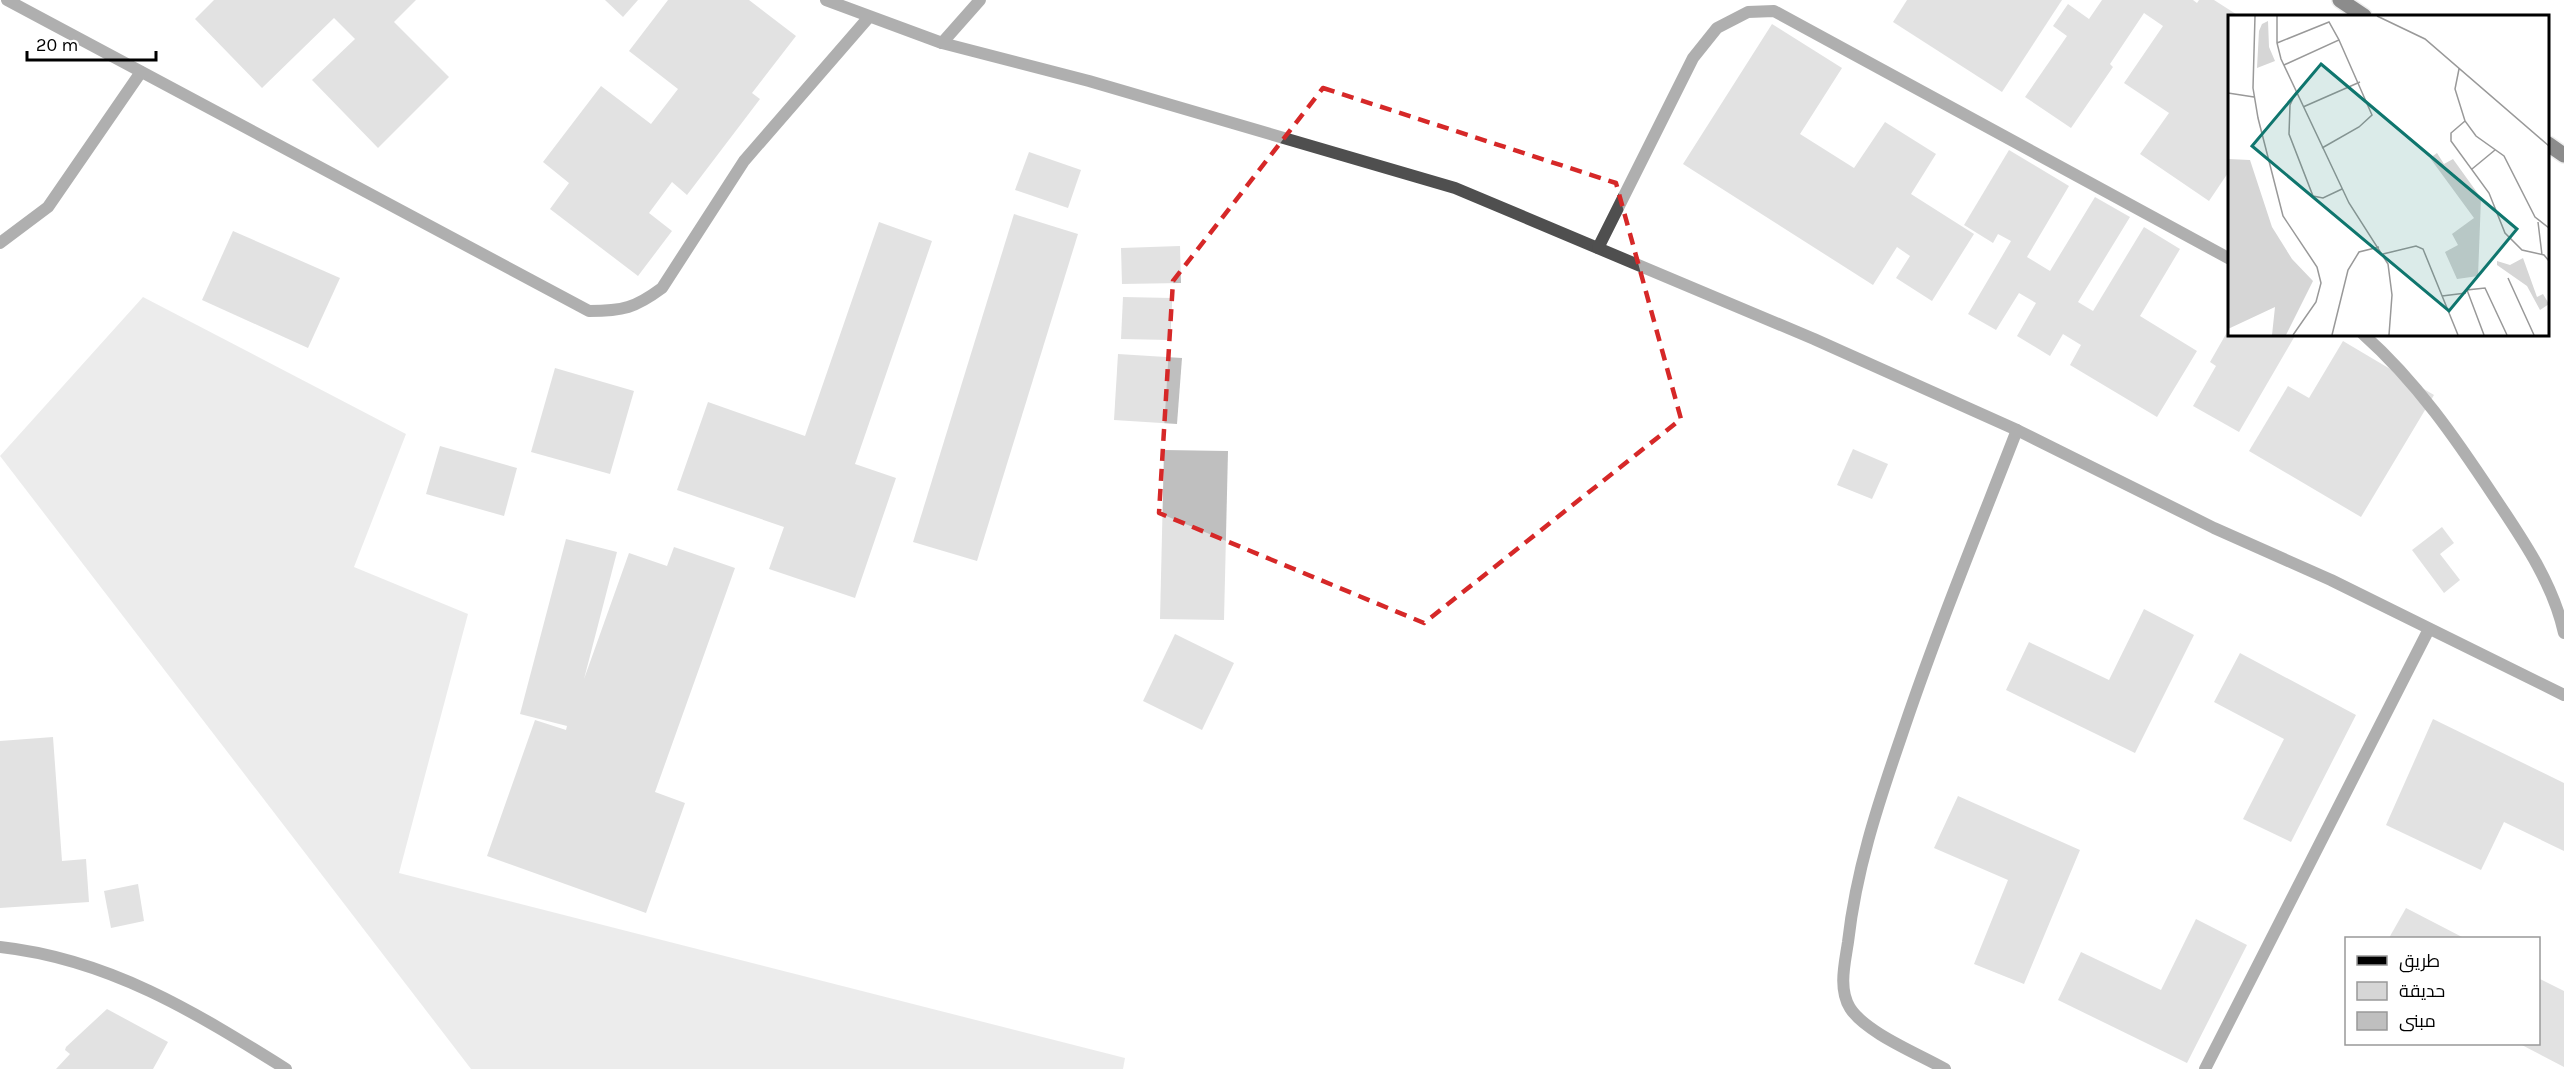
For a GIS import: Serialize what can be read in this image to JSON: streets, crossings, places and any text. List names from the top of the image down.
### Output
{
  "legend": ["طريق", "حديقة", "مبنى"],
  "scale_bar": "20 m"
}
